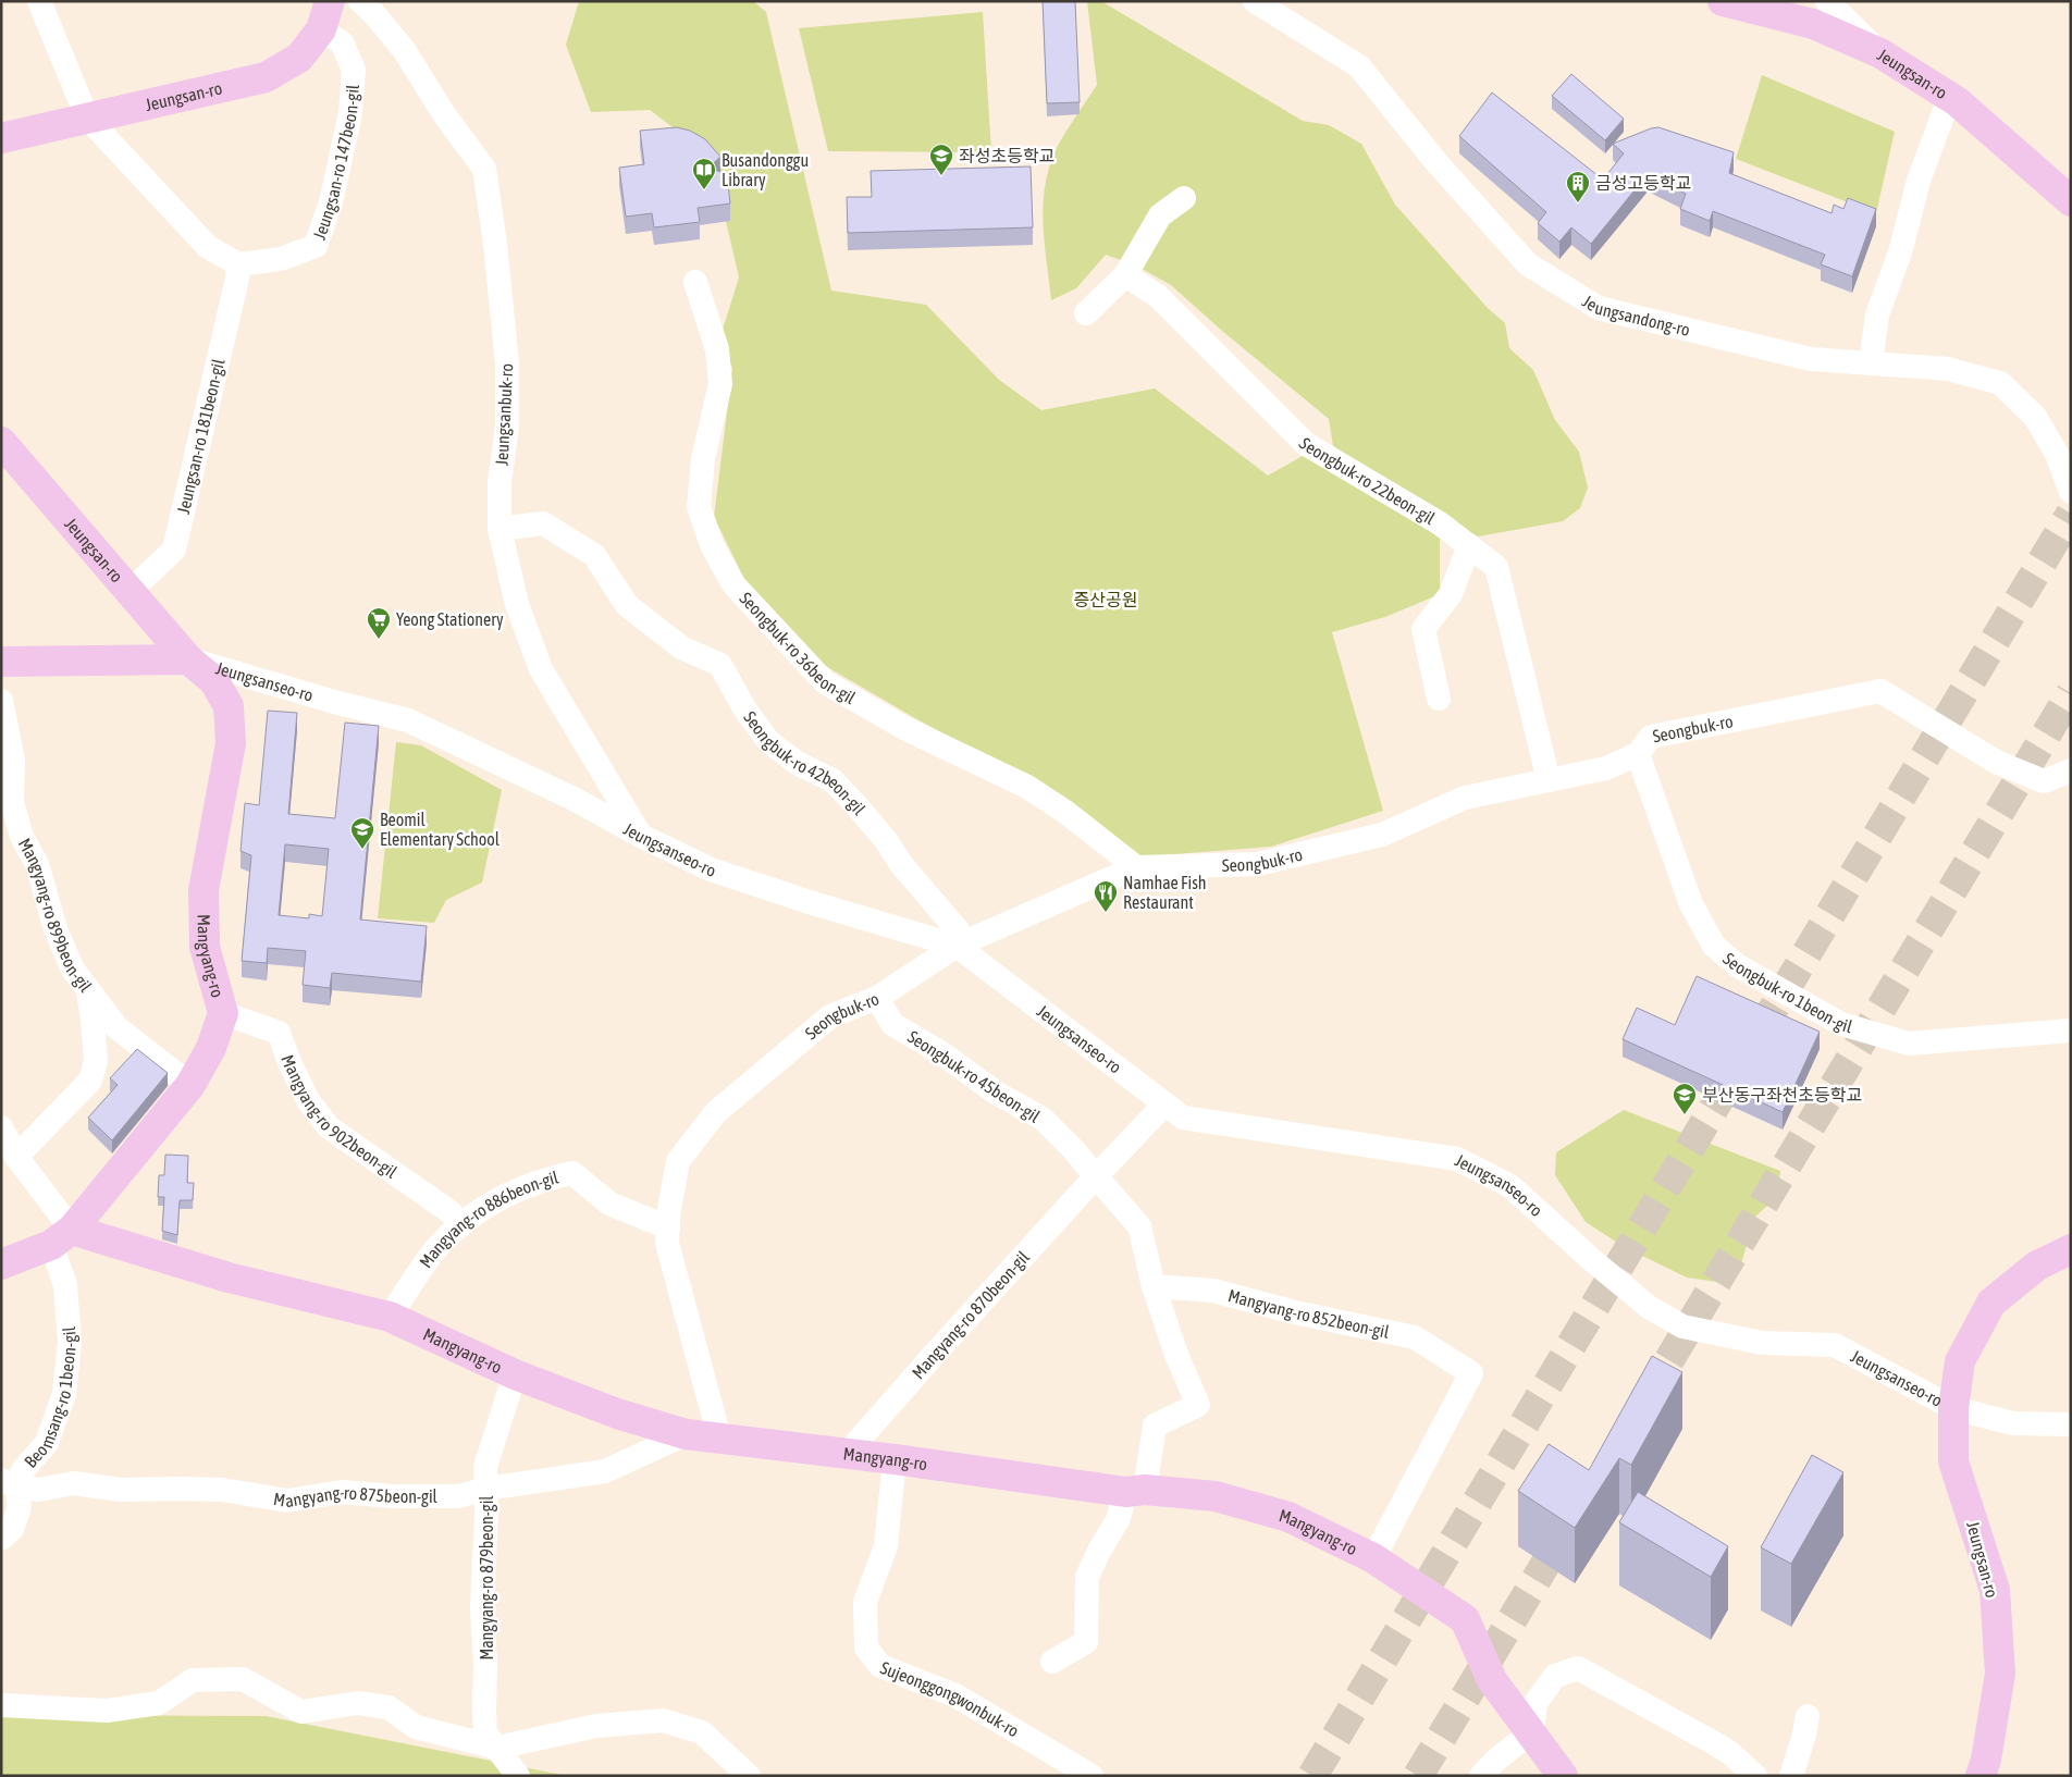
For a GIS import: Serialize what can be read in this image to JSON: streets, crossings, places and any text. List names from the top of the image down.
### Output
{
  "streets": {
    "main road": ["Jeungsan-ro", "Mangyang-ro"],
    "street": [
      "Jeungsan-ro 147beon-gil",
      "Jeungsandong-ro",
      "Jeungsanbuk-ro",
      "Jeungsan-ro 181beon-gil",
      "Seongbuk-ro 22beon-gil",
      "Seongbuk-ro 36beon-gil",
      "Jeungsanseo-ro",
      "Seongbuk-ro",
      "Seongbuk-ro 42beon-gil",
      "Mangyang-ro 899beon-gil",
      "Seongbuk-ro 1beon-gil",
      "Seongbuk-ro 45beon-gil",
      "Mangyang-ro 902beon-gil",
      "Mangyang-ro 886beon-gil",
      "Mangyang-ro 852beon-gil",
      "Mangyang-ro 870beon-gil",
      "Beomsang-ro 1beon-gil",
      "Mangyang-ro 875beon-gil",
      "Mangyang-ro 879beon-gil",
      "Sujeonggongwonbuk-ro"
    ]
  },
  "crossings": [
    ["Jeungsan-ro", "Jeungsan-ro 147beon-gil"],
    ["Jeungsan-ro", "Jeungsan-ro 181beon-gil"],
    ["Jeungsan-ro", "Jeungsanseo-ro"],
    ["Jeungsan-ro", "Mangyang-ro"],
    ["Jeungsan-ro 147beon-gil", "Jeungsan-ro 181beon-gil"],
    ["Jeungsanbuk-ro", "Jeungsanseo-ro"],
    ["Jeungsanbuk-ro", "Seongbuk-ro 42beon-gil"],
    ["Seongbuk-ro 22beon-gil", "Seongbuk-ro"],
    ["Seongbuk-ro 36beon-gil", "Seongbuk-ro"],
    ["Jeungsanseo-ro", "Seongbuk-ro"],
    ["Jeungsanseo-ro", "Seongbuk-ro 42beon-gil"],
    ["Jeungsanseo-ro", "Mangyang-ro"],
    ["Seongbuk-ro", "Seongbuk-ro 42beon-gil"],
    ["Seongbuk-ro", "Mangyang-ro"],
    ["Seongbuk-ro", "Seongbuk-ro 1beon-gil"],
    ["Seongbuk-ro", "Seongbuk-ro 45beon-gil"],
    ["Seongbuk-ro", "Mangyang-ro 886beon-gil"],
    ["Mangyang-ro 899beon-gil", "Mangyang-ro"],
    ["Mangyang-ro", "Mangyang-ro 902beon-gil"],
    ["Mangyang-ro", "Mangyang-ro 886beon-gil"],
    ["Mangyang-ro", "Mangyang-ro 852beon-gil"],
    ["Mangyang-ro", "Mangyang-ro 870beon-gil"],
    ["Mangyang-ro", "Beomsang-ro 1beon-gil"],
    ["Mangyang-ro", "Mangyang-ro 875beon-gil"],
    ["Mangyang-ro", "Mangyang-ro 879beon-gil"],
    ["Mangyang-ro", "Sujeonggongwonbuk-ro"],
    ["Seongbuk-ro 45beon-gil", "Mangyang-ro 870beon-gil"],
    ["Mangyang-ro 902beon-gil", "Mangyang-ro 886beon-gil"],
    ["Beomsang-ro 1beon-gil", "Mangyang-ro 875beon-gil"],
    ["Mangyang-ro 875beon-gil", "Mangyang-ro 879beon-gil"]
  ],
  "parks": ["증산공원"],
  "places": {
    "school or university": ["좌성초등학교", "Beomil Elementary School", "부산동구좌천초등학교"],
    "library": ["Busandonggu Library"],
    "building": ["금성고등학교"],
    "supermarket": ["Yeong Stationery"],
    "restaurant": ["Namhae Fish Restaurant"]
  }
}
